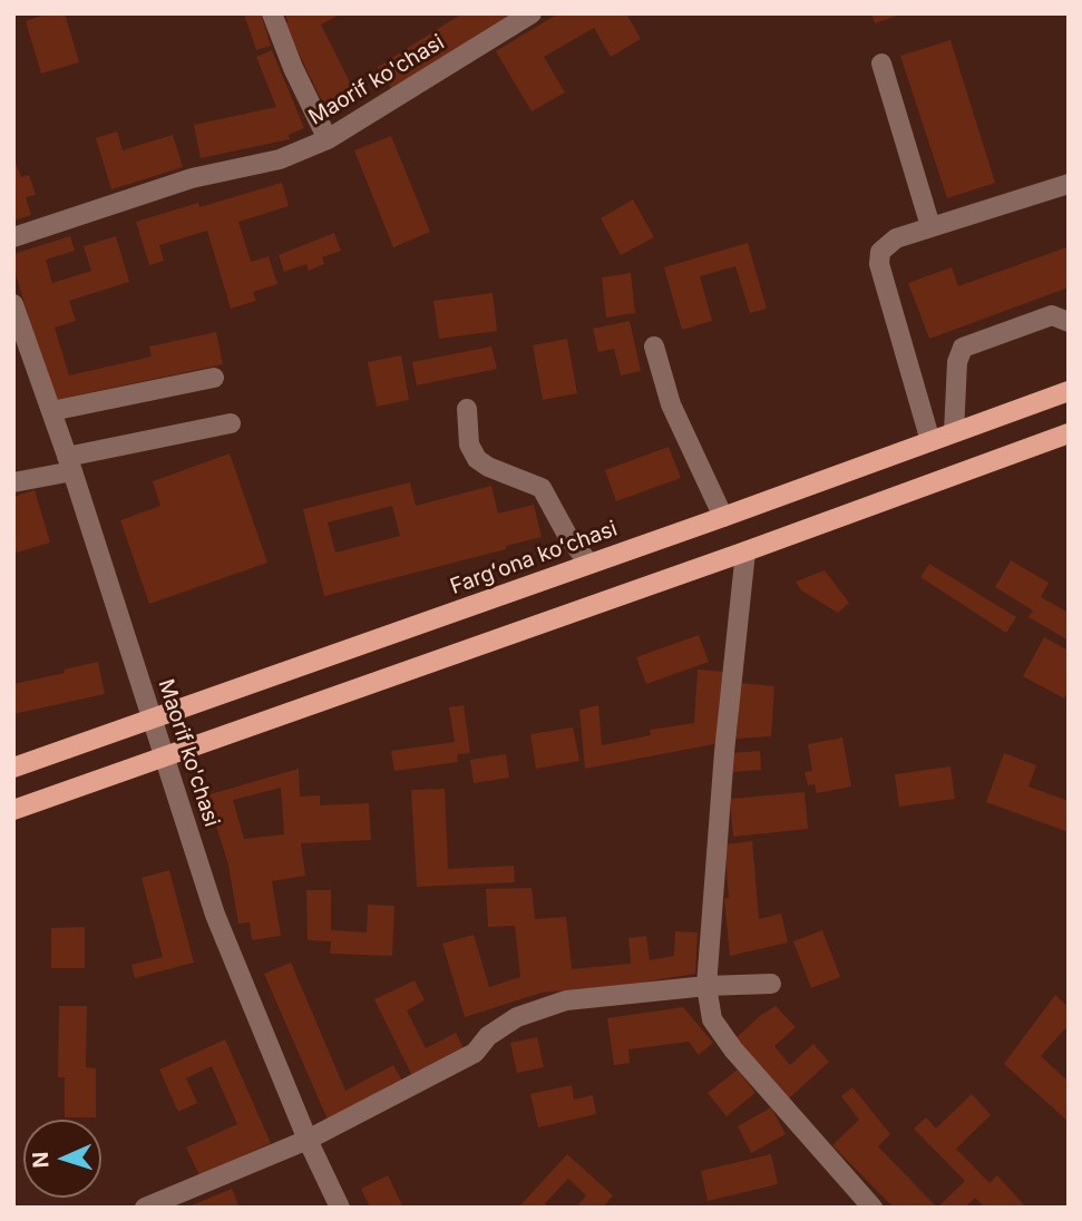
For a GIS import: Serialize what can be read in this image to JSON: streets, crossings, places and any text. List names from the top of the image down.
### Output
{
  "streets": {
    "main road": ["Fargʻona koʻchasi"],
    "street": ["Maorif ko'chasi"]
  },
  "crossings": [
    ["Maorif ko'chasi", "Fargʻona koʻchasi"]
  ],
  "north": "left"
}
